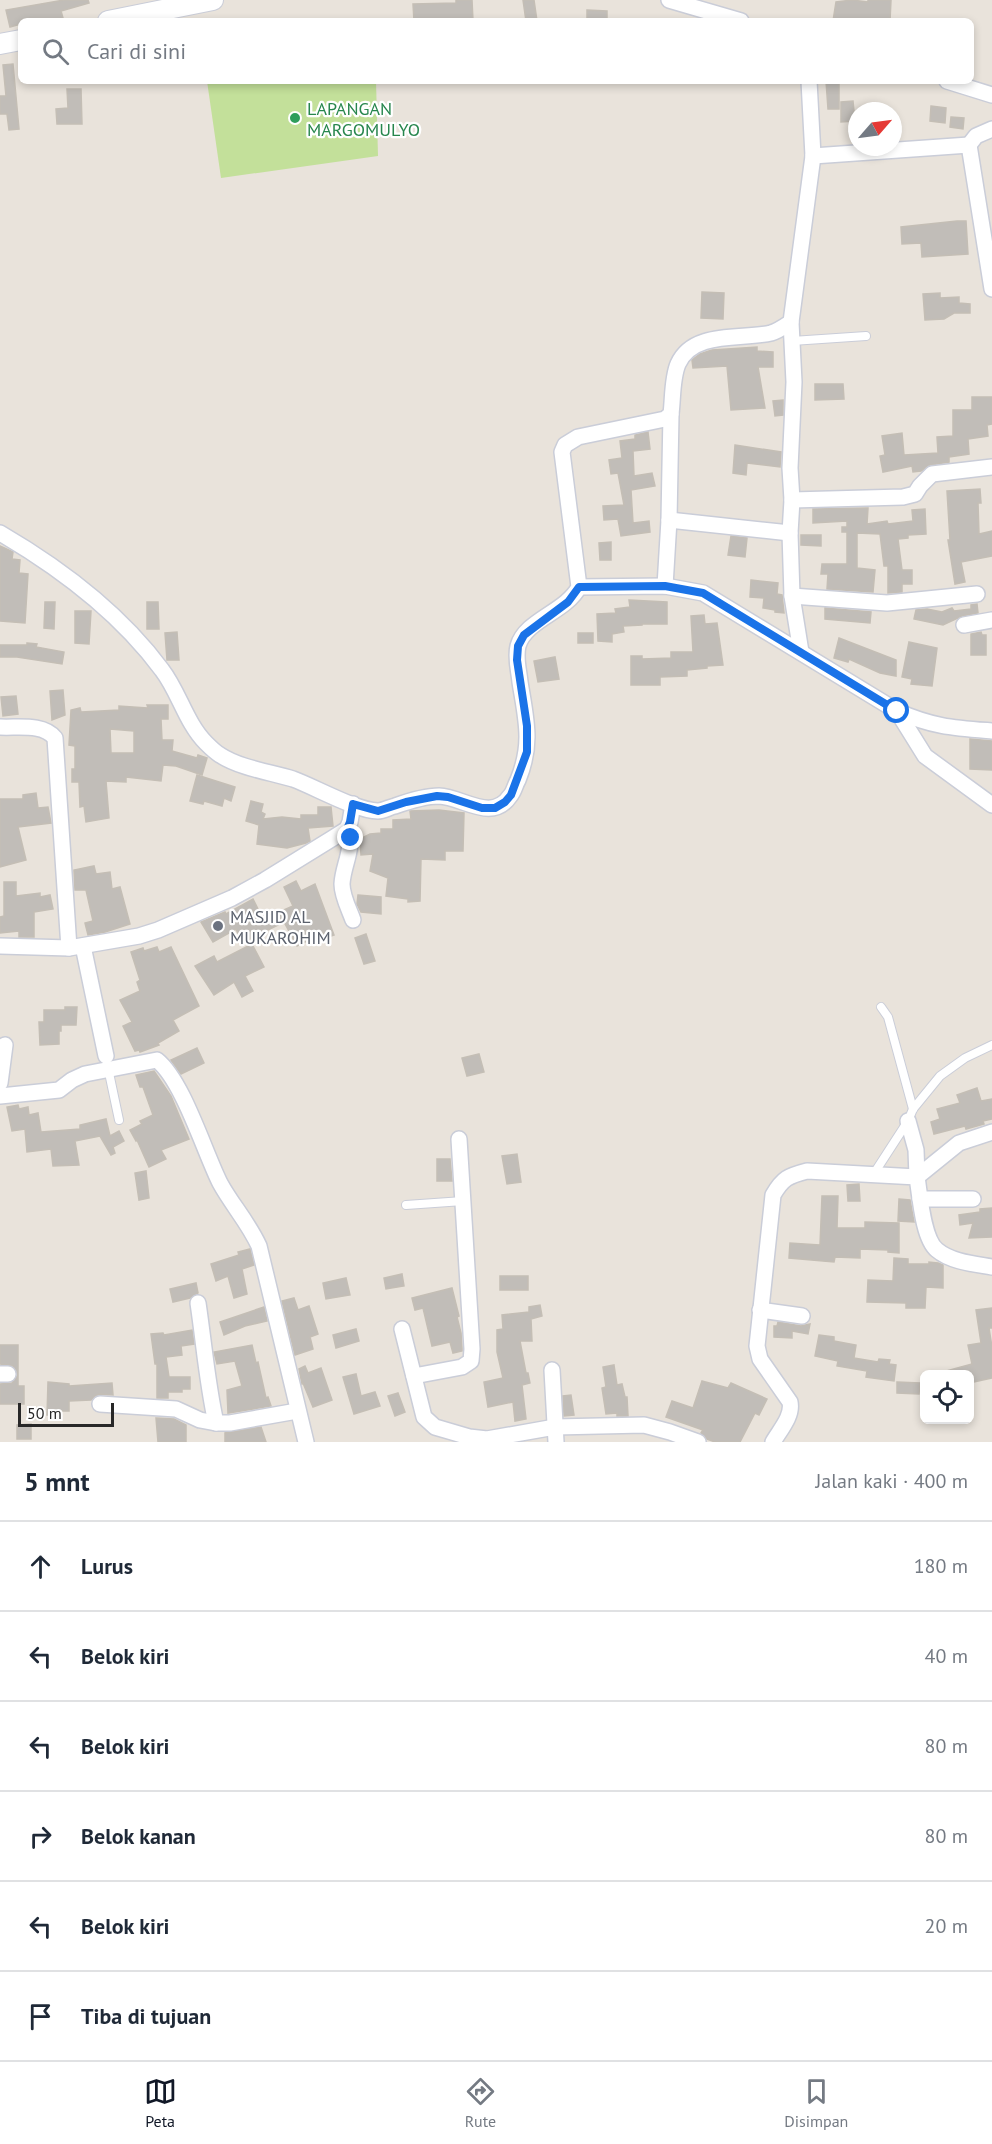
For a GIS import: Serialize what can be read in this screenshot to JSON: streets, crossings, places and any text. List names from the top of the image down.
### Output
{
  "places": ["LAPANGAN MARGOMULYO", "MASJID AL MUKAROHIM"],
  "scale_bar": "50 m",
  "north": "top right",
  "page": {
    "search": "Cari di sini",
    "scale": "50 m",
    "heading": ["5 mnt", "Jalan kaki · 400 m"],
    "list": [
      ["Lurus", "180 m"],
      ["Belok kiri", "40 m"],
      ["Belok kiri", "80 m"],
      ["Belok kanan", "80 m"],
      ["Belok kiri", "20 m"],
      "Tiba di tujuan"
    ],
    "nav": ["Peta", "Rute", "Disimpan"]
  }
}
